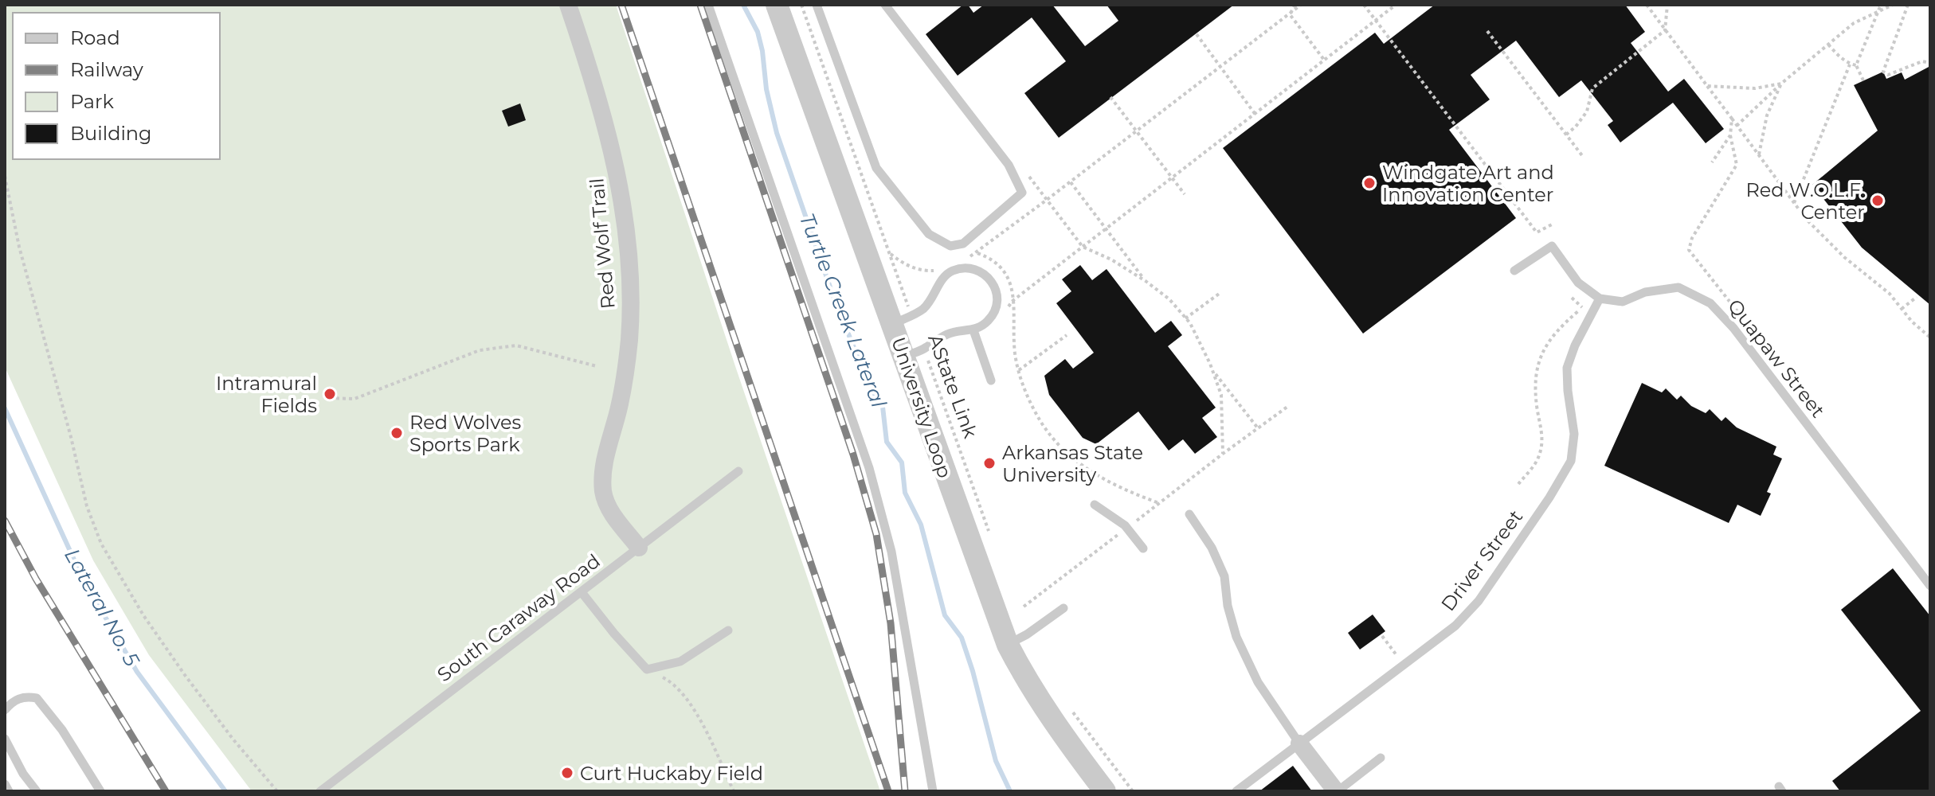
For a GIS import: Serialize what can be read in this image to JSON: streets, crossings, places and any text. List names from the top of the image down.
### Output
{
  "streets": {
    "street": ["Red Wolf Trail", "University Loop"],
    "lane": ["Quapaw Street", "Driver Street", "South Caraway Road"],
    "path": ["AState Link"]
  },
  "crossings": [
    ["Red Wolf Trail", "South Caraway Road"],
    ["Quapaw Street", "Driver Street"],
    ["AState Link", "University Loop"]
  ],
  "water": ["Turtle Creek Lateral", "Lateral No. 5"],
  "places": [
    "Windgate Art and Innovation Center",
    "Red W.O.L.F. Center",
    "Intramural Fields",
    "Red Wolves Sports Park",
    "Arkansas State University",
    "Curt Huckaby Field"
  ],
  "legend": [
    "Road",
    "Railway",
    "Park",
    "Building"
  ]
}
